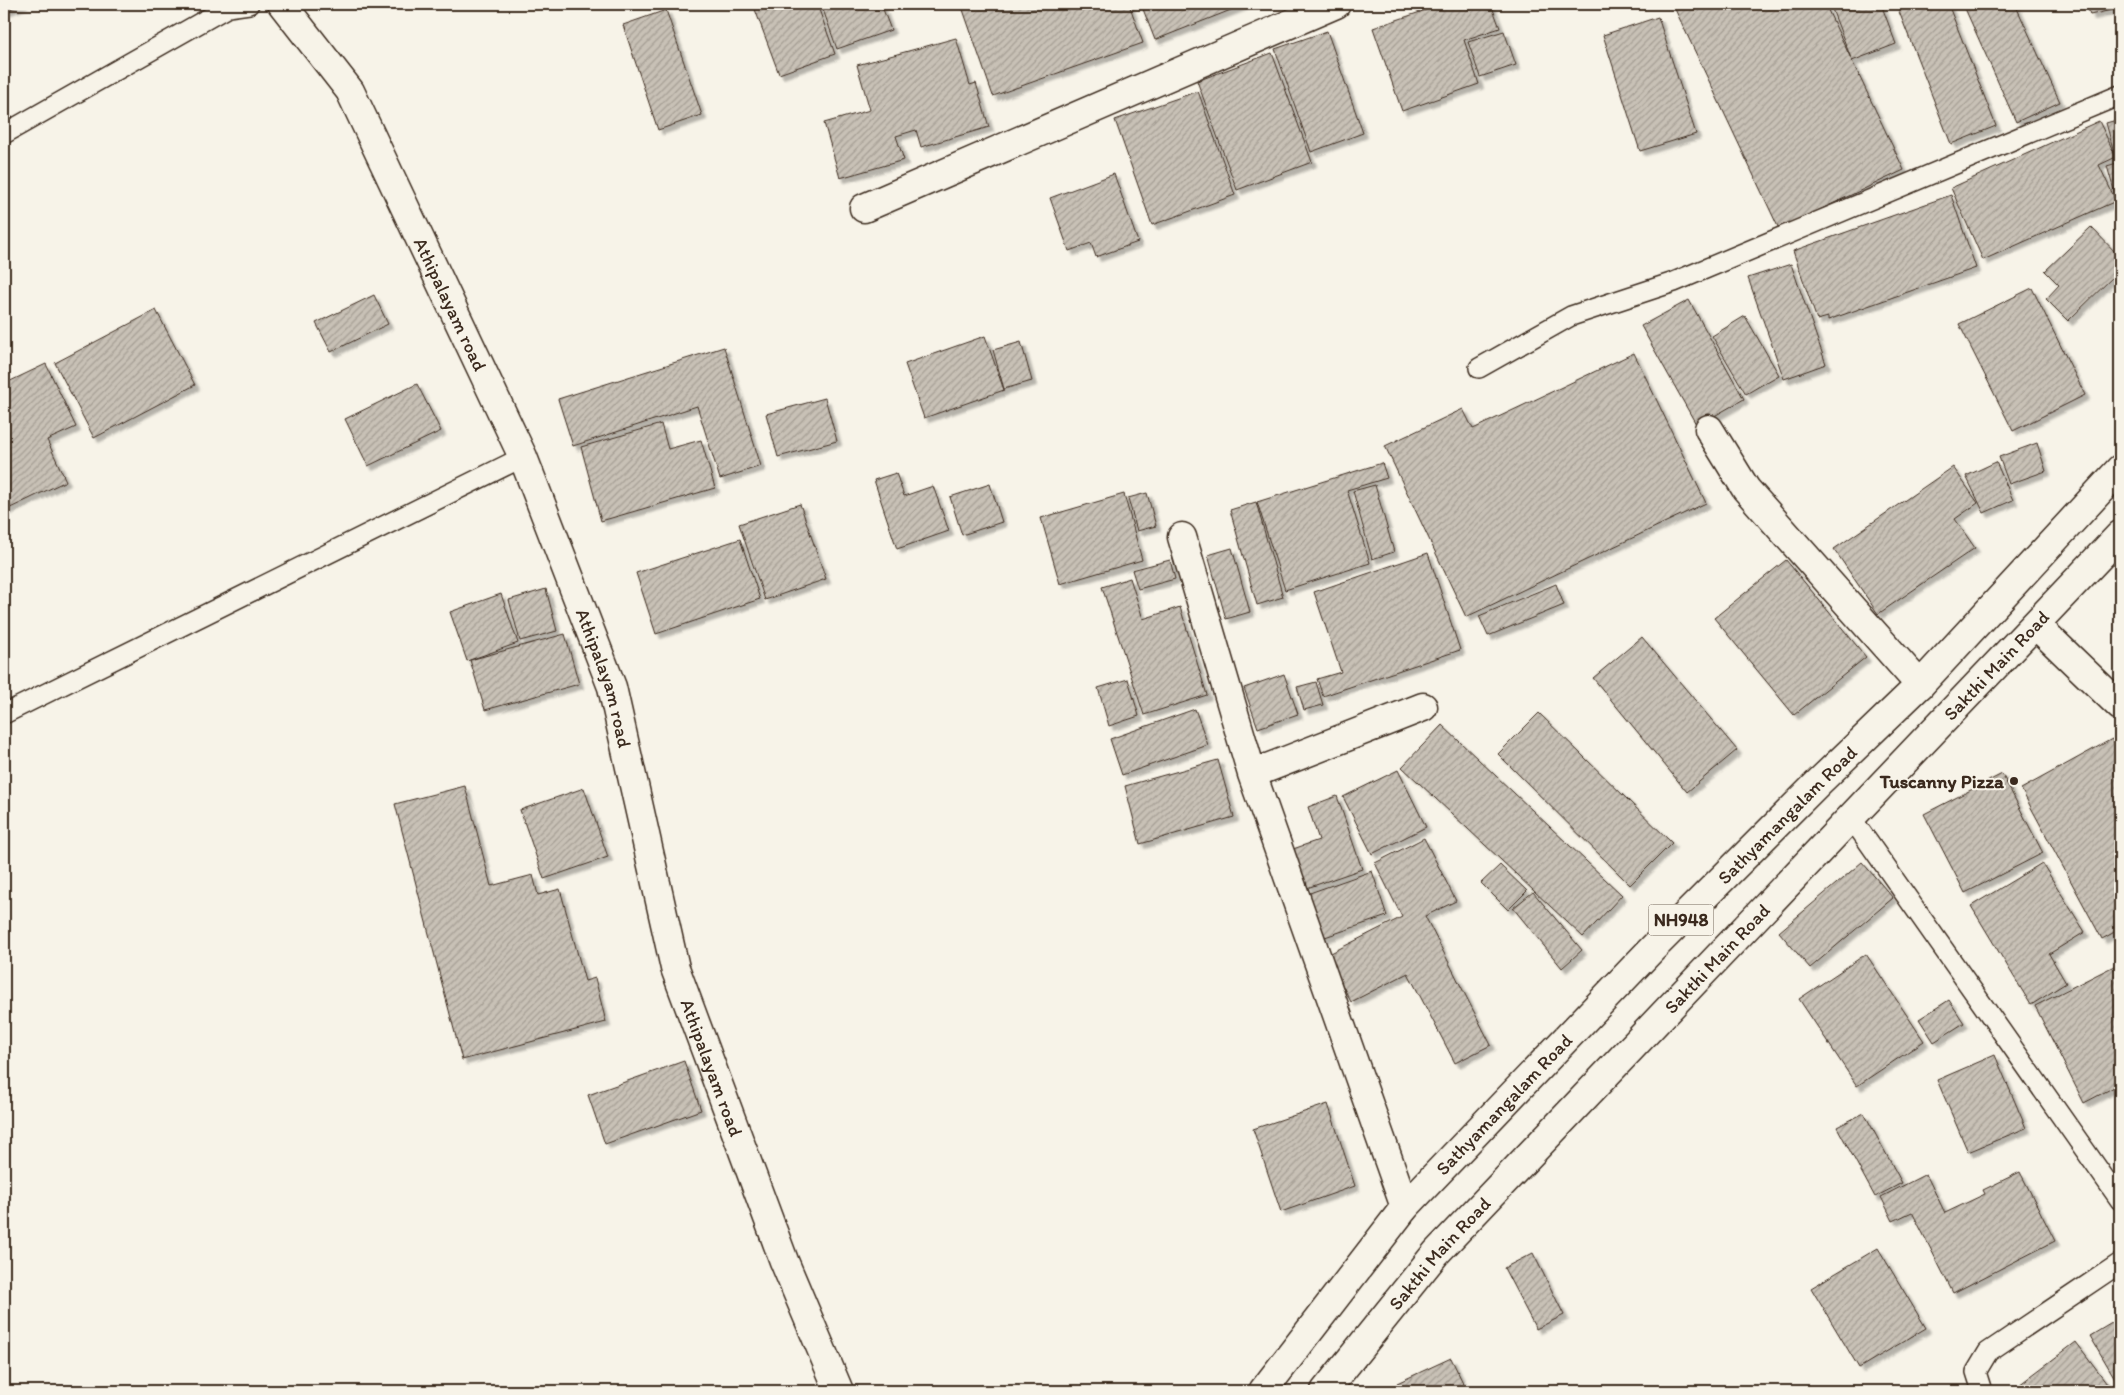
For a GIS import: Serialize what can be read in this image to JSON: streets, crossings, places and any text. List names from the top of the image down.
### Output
{
  "streets": {
    "main road": [
      "Athipalayam road",
      "Sakthi Main Road",
      "Sathyamangalam Road",
      "NH948"
    ]
  },
  "places": ["Tuscanny Pizza"]
}
